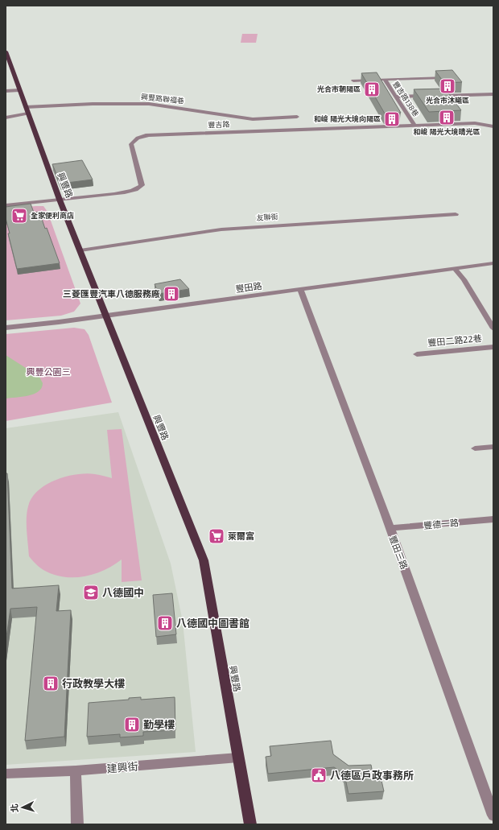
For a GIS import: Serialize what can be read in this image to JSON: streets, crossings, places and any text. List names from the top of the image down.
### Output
{
  "streets": {
    "main road": ["興豐路"],
    "street": [
      "興豐路聯福巷",
      "豐吉路138巷",
      "豐吉路",
      "友聯街",
      "豐田路",
      "豐田二路22巷",
      "豐德一路",
      "豐田三路",
      "建興街"
    ]
  },
  "crossings": [
    ["興豐路聯福巷", "興豐路"],
    ["豐吉路138巷", "豐吉路"],
    ["豐吉路", "興豐路"],
    ["興豐路", "友聯街"],
    ["興豐路", "豐田路"],
    ["興豐路", "建興街"],
    ["豐田路", "豐田三路"],
    ["豐德一路", "豐田三路"]
  ],
  "parks": ["興豐公園三"],
  "places": {
    "building": [
      "光合市沐曦區",
      "光合市朝陽區",
      "和峻 陽光大境晴光區",
      "和峻 陽光大境向陽區",
      "三菱匯豐汽車八德服務廠",
      "八德國中圖書館",
      "行政教學大樓",
      "勤學樓"
    ],
    "supermarket": ["全家便利商店", "萊爾富"],
    "school or university": ["八德國中"],
    "public building": ["八德區戶政事務所"]
  },
  "north": "left"
}
